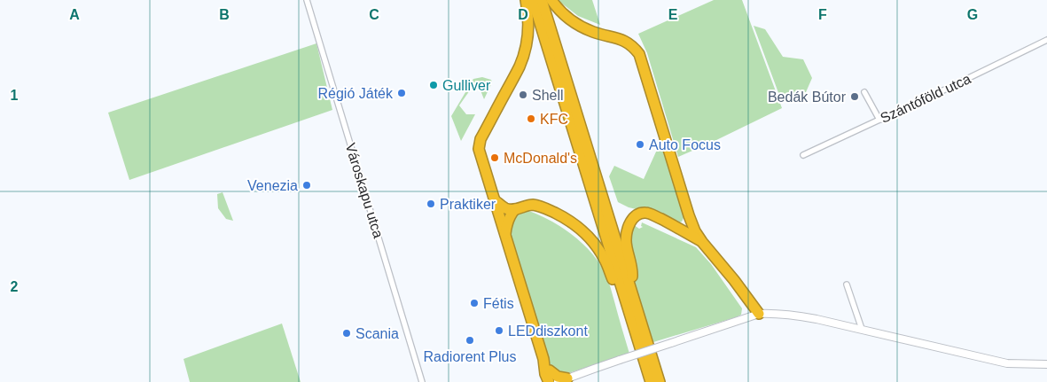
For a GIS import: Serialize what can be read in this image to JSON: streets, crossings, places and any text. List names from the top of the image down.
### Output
{
  "streets": {
    "street": ["Szántóföld utca", "Városkapu utca"]
  },
  "places": [
    "Gulliver",
    "Régió Játék",
    "Shell",
    "Bedák Bútor",
    "KFC",
    "Auto Focus",
    "McDonald's",
    "Venezia",
    "Praktiker",
    "Fétis",
    "LEDdiszkont",
    "Scania",
    "Radiorent Plus"
  ],
  "grid": {
    "columns": [
      "A",
      "B",
      "C",
      "D",
      "E",
      "F",
      "G"
    ],
    "rows": ["1", "2"]
  }
}
